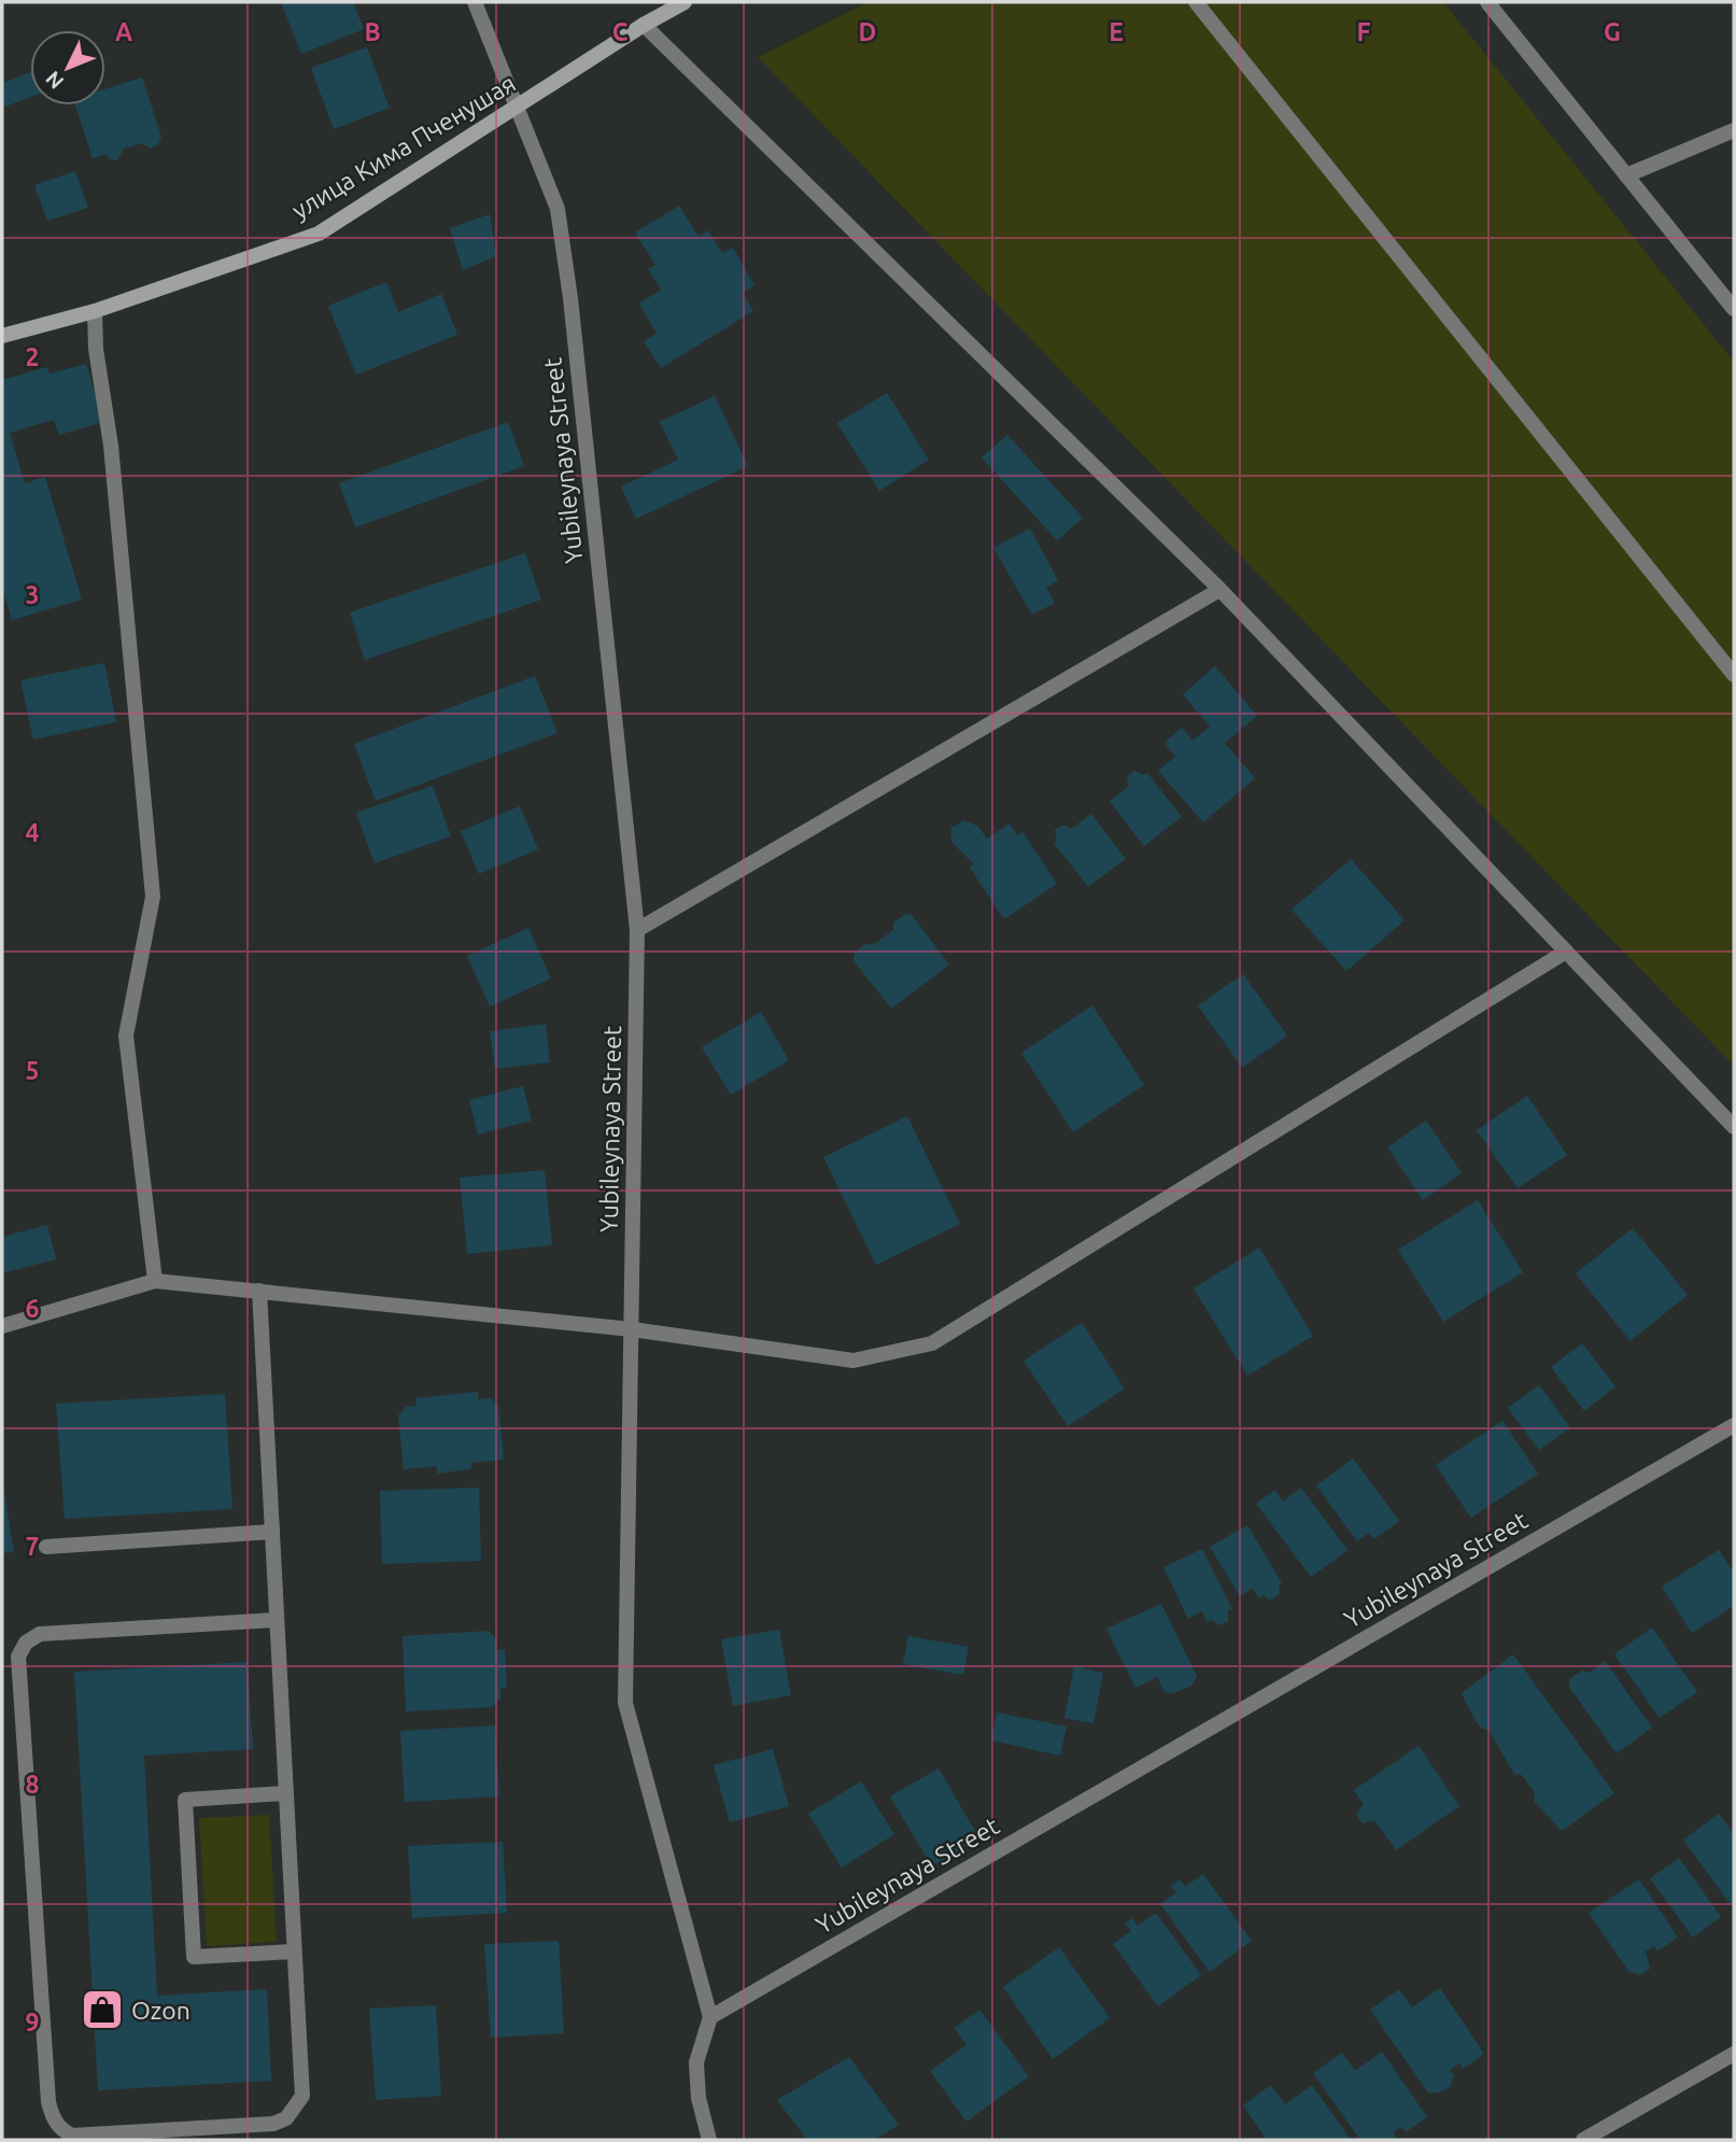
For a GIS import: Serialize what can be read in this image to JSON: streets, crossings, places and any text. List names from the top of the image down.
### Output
{
  "streets": {
    "street": ["улица Кима Пченушая", "Yubileynaya Street"]
  },
  "crossings": [
    ["улица Кима Пченушая", "Yubileynaya Street"]
  ],
  "places": {
    "shop": ["Ozon"]
  },
  "north": "bottom left",
  "grid": {
    "columns": [
      "A",
      "B",
      "C",
      "D",
      "E",
      "F",
      "G"
    ],
    "rows": [
      "2",
      "3",
      "4",
      "5",
      "6",
      "7",
      "8",
      "9"
    ]
  }
}
